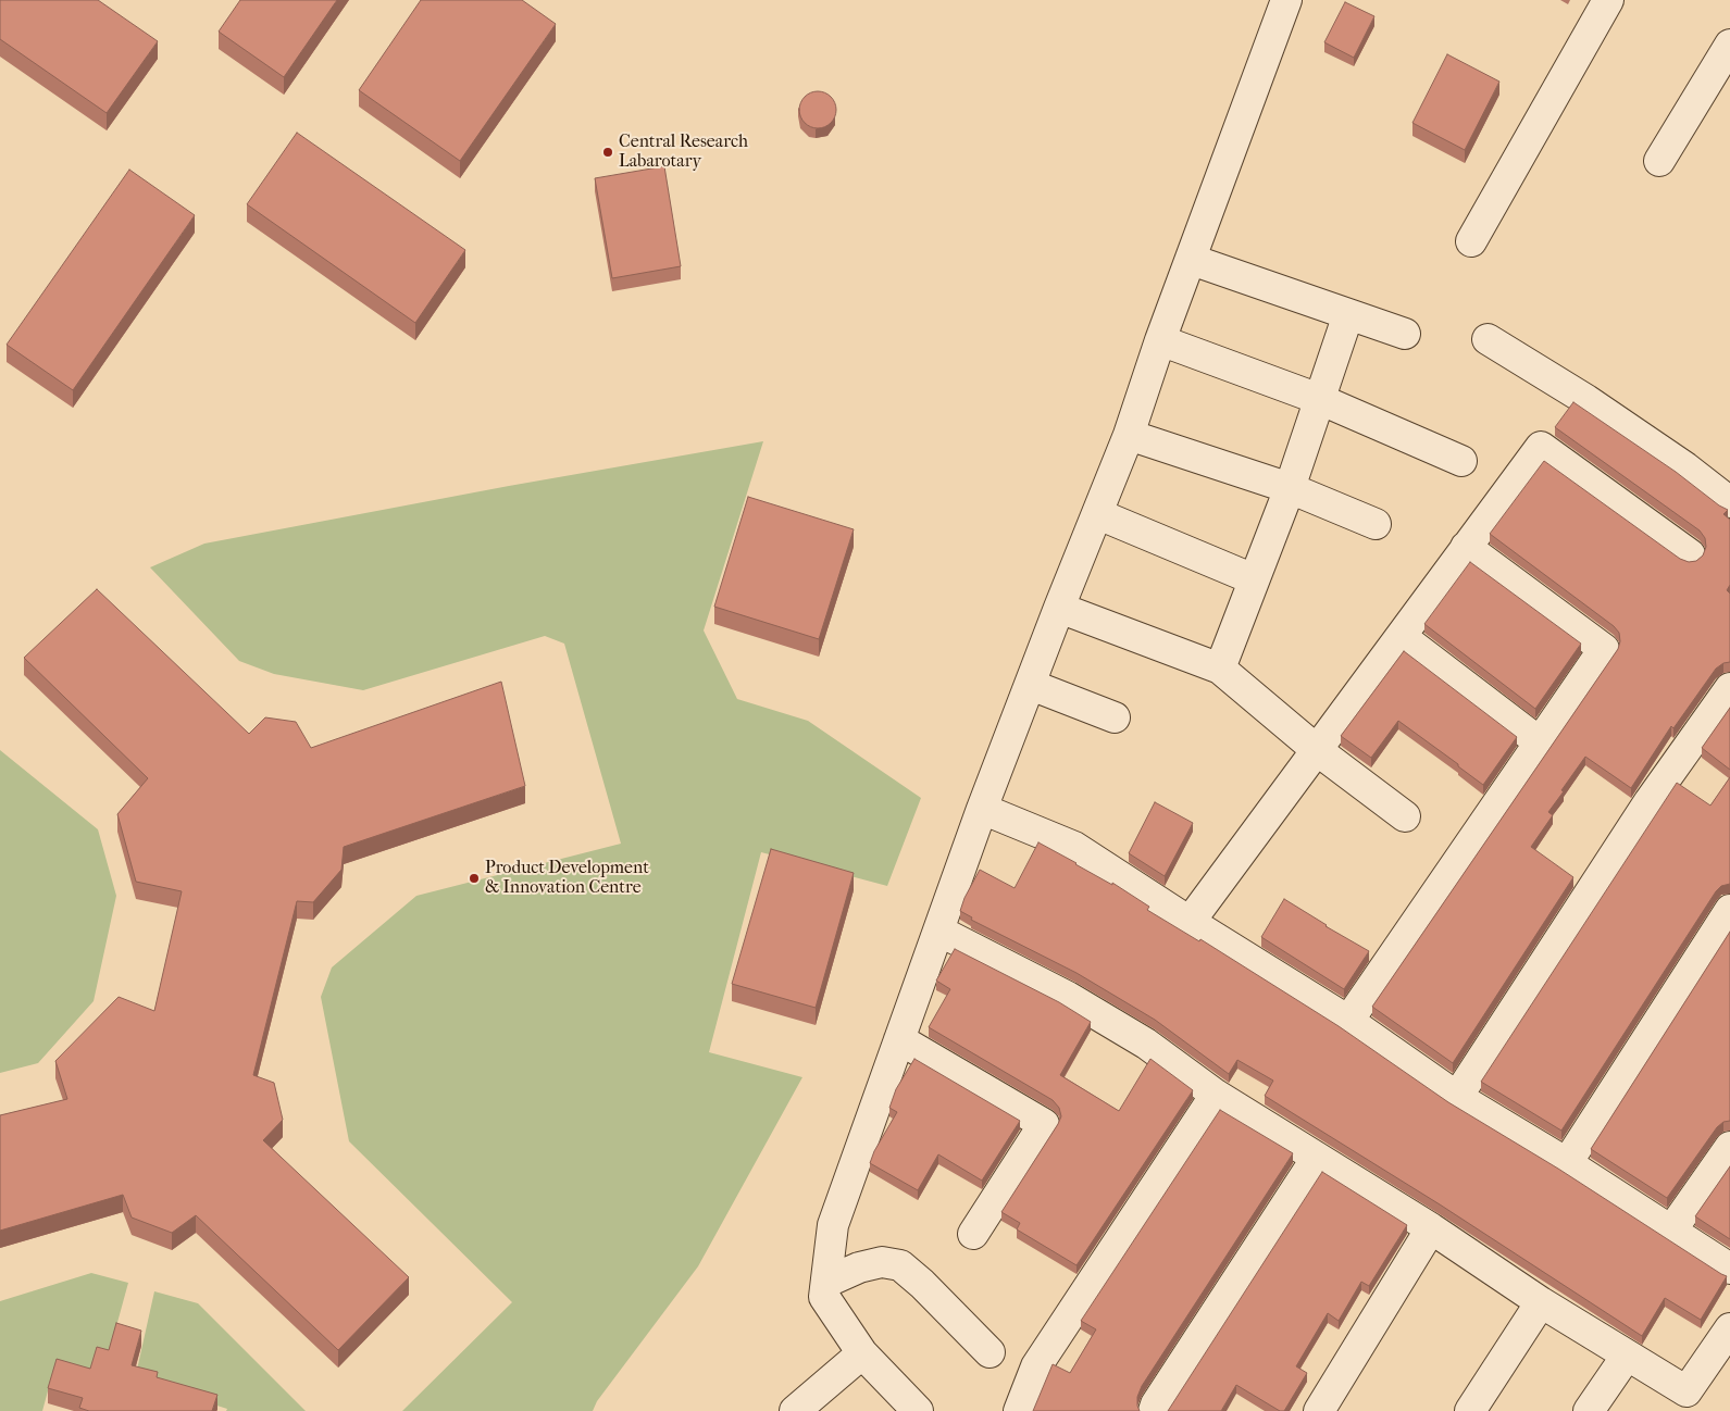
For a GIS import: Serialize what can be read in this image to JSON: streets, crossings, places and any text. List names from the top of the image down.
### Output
{
  "places": ["Central Research Labarotary", "Product Development & Innovation Centre"]
}
